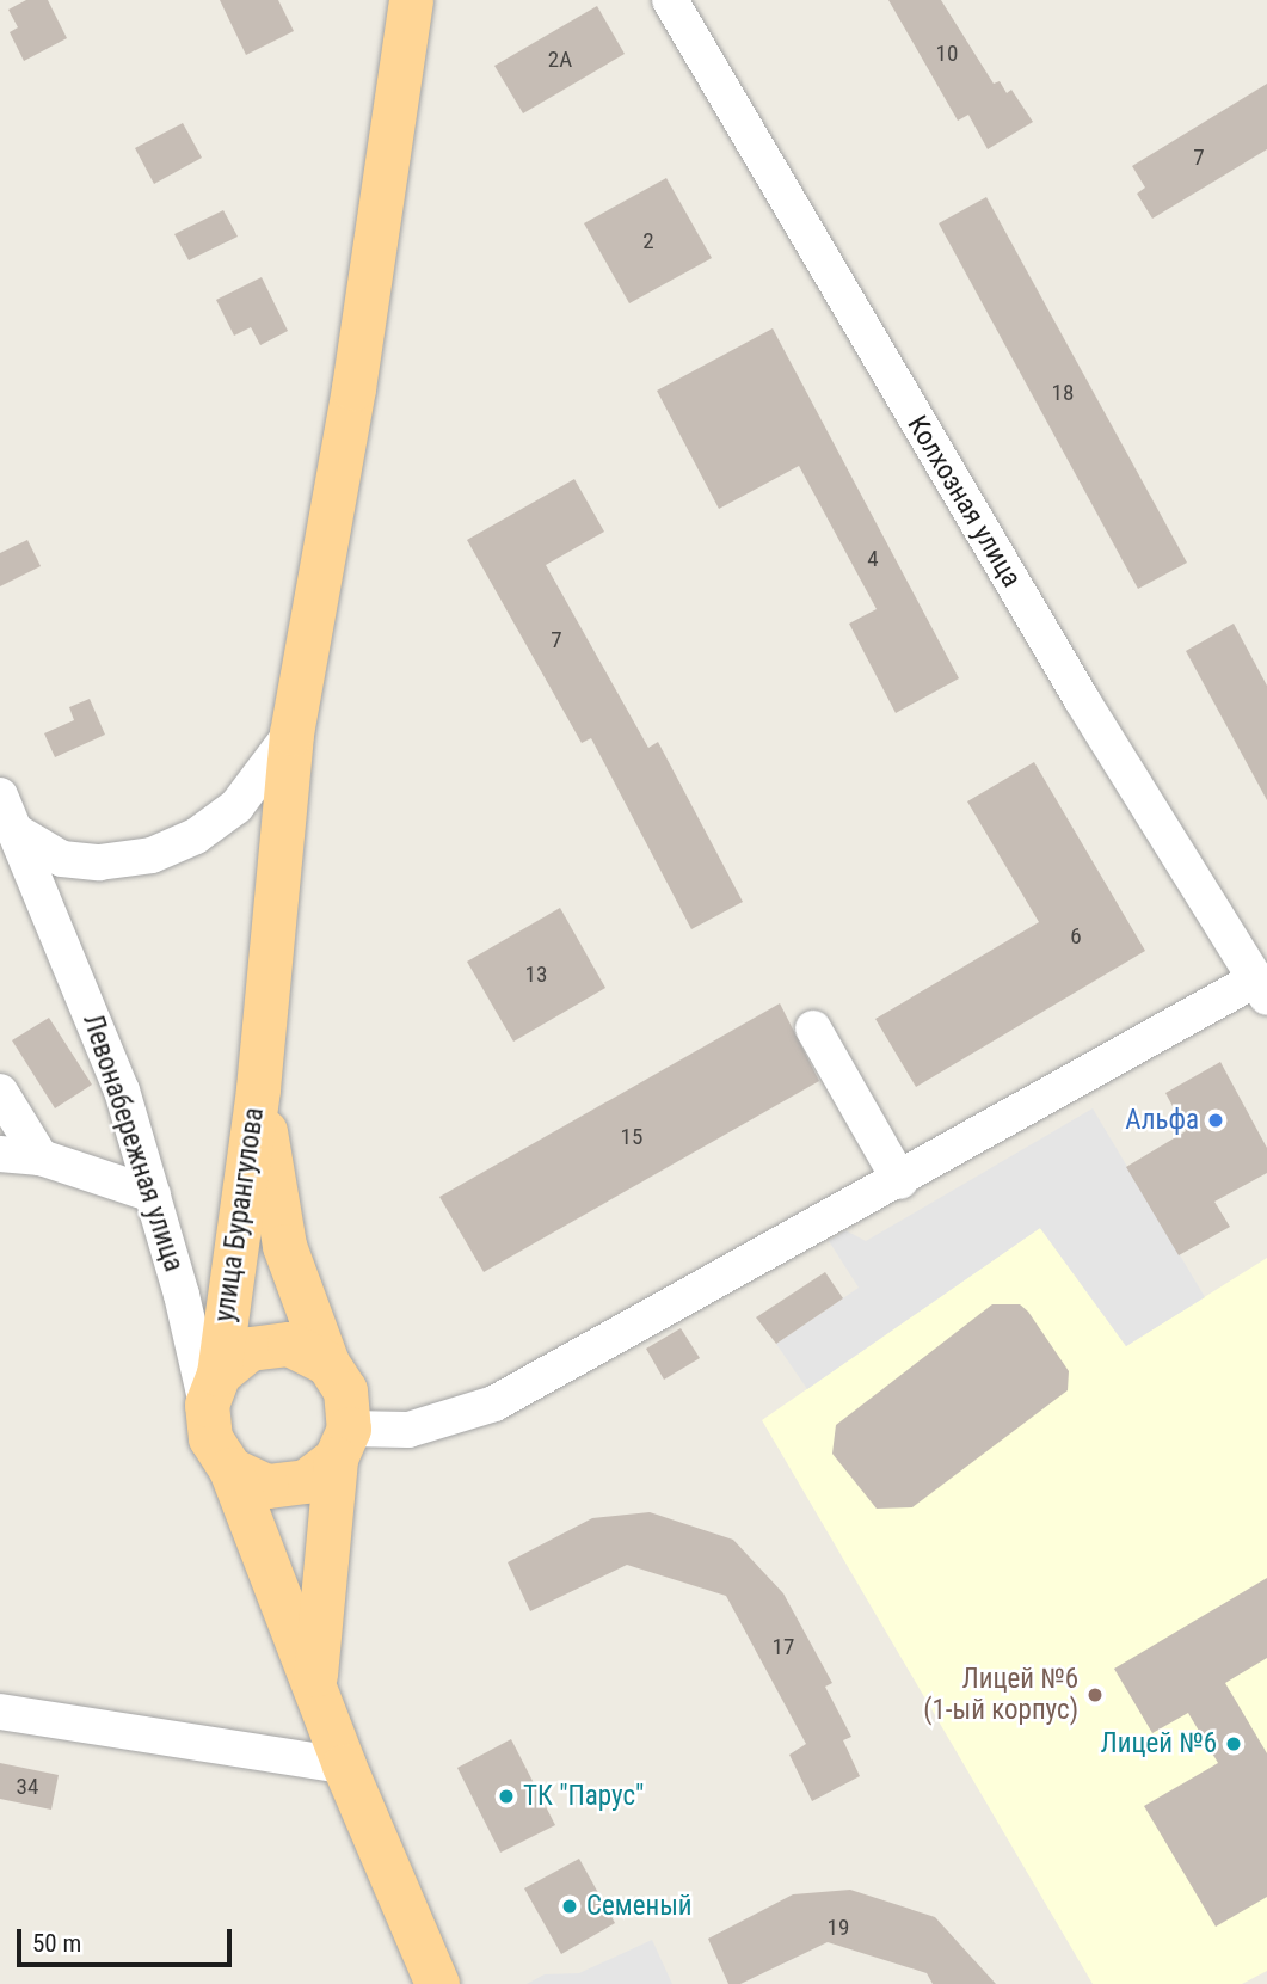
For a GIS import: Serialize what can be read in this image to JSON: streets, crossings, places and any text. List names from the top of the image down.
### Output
{
  "streets": {
    "main road": ["улица Бурангулова"],
    "street": ["Колхозная улица", "Левонабережная улица"]
  },
  "crossings": [
    ["Левонабережная улица", "улица Бурангулова"]
  ],
  "places": [
    "Альфа",
    "Лицей №6 (1-ый корпус)",
    "Лицей №6",
    "ТК \"Парус\"",
    "Семеный"
  ],
  "house_numbers": [
    "10",
    "2А",
    "7",
    "2",
    "18",
    "4",
    "7",
    "6",
    "13",
    "15",
    "17",
    "34",
    "19"
  ],
  "scale_bar": "50 m"
}
